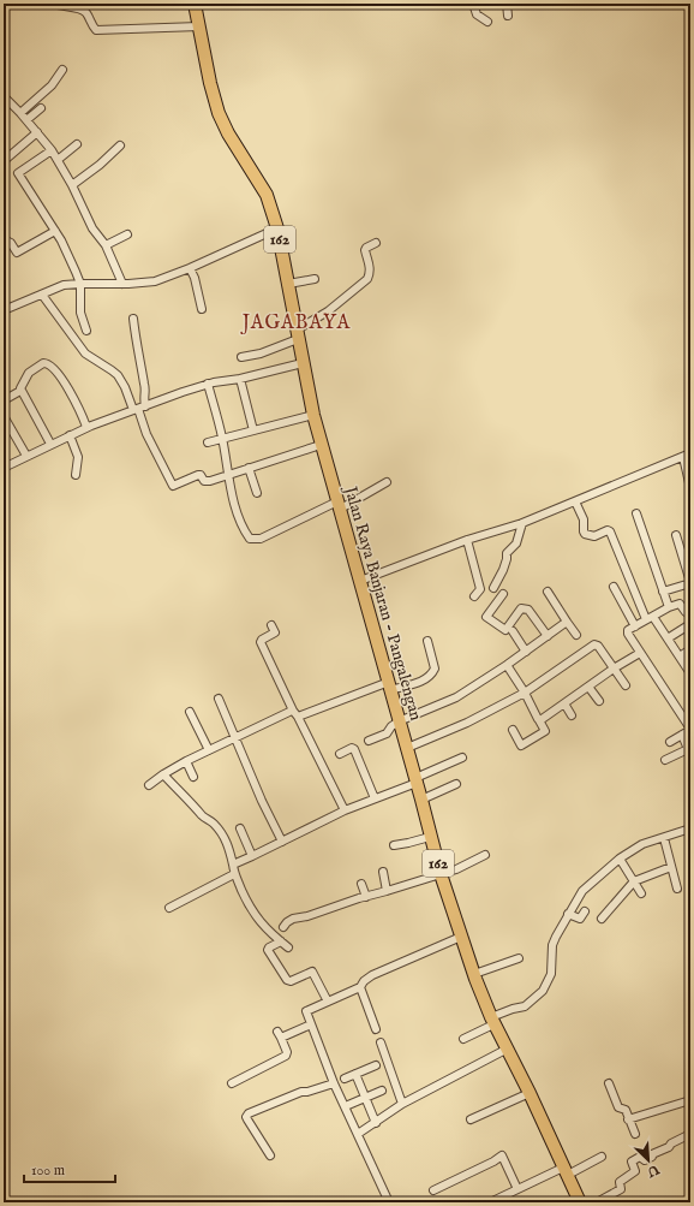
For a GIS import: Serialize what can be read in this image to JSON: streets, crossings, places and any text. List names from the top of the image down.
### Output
{
  "streets": {
    "main road": ["162", "Jalan Raya Banjaran - Pangalengan"]
  },
  "districts": ["JAGABAYA"],
  "scale_bar": "100 m",
  "north": "bottom right"
}
